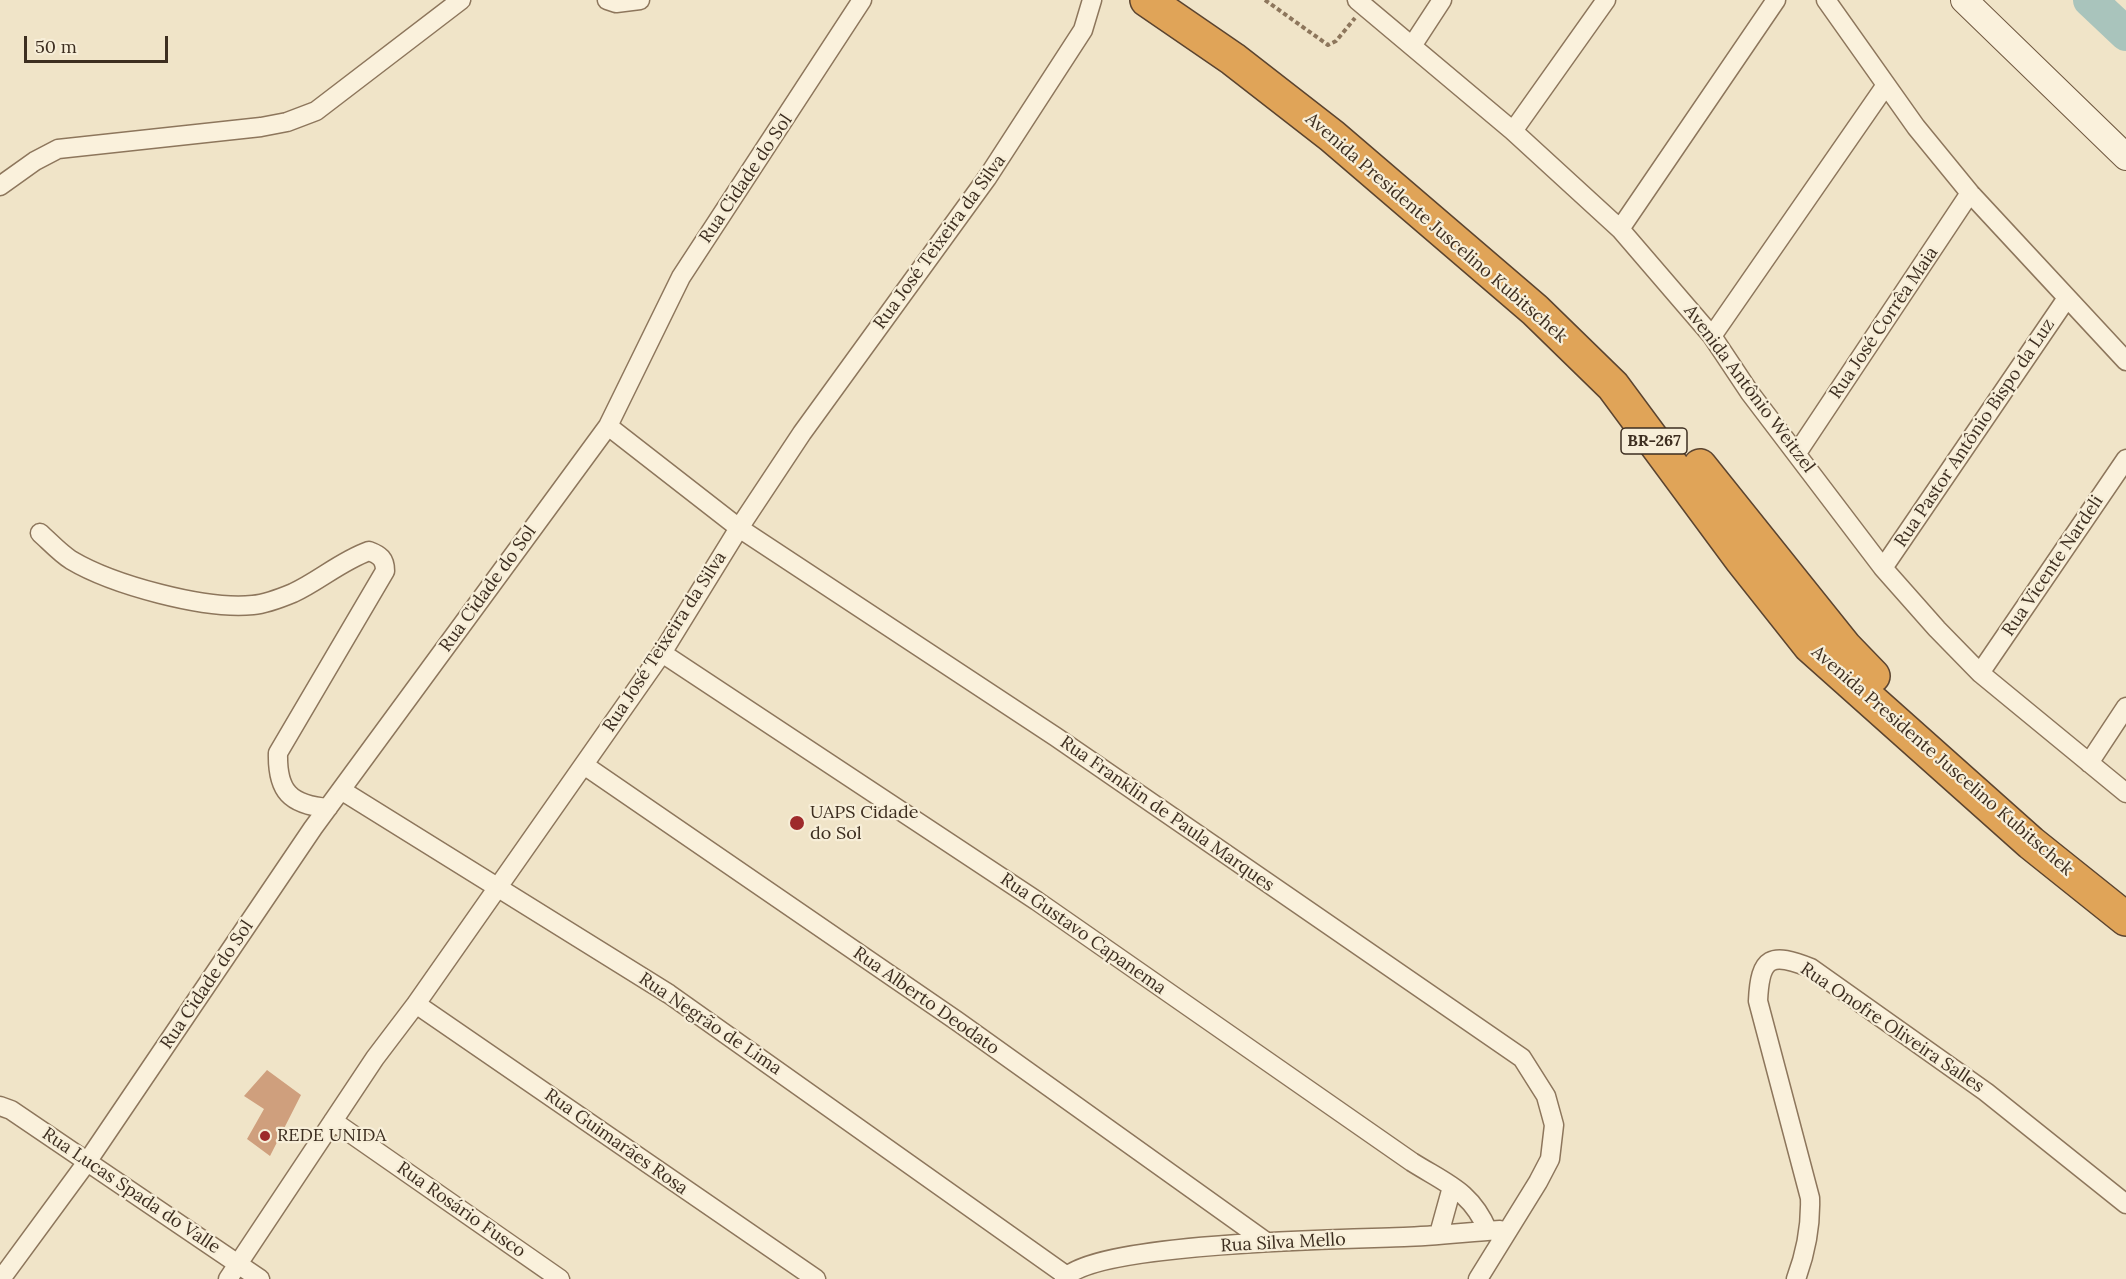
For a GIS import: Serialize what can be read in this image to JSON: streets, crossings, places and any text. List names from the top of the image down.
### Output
{
  "streets": {
    "highway": ["Avenida Presidente Juscelino Kubitschek", "BR-267"],
    "street": [
      "Rua Cidade do Sol",
      "Rua José Teixeira da Silva",
      "Rua José Corrêa Maia",
      "Avenida Antônio Weitzel",
      "Rua Pastor Antônio Bispo da Luz",
      "Rua Vicente Nardeli",
      "Rua Franklin de Paula Marques",
      "Rua Gustavo Capanema",
      "Rua Alberto Deodato",
      "Rua Negrão de Lima",
      "Rua Onofre Oliveira Salles",
      "Rua Guimarães Rosa",
      "Rua Lucas Spada do Valle",
      "Rua Rosário Fusco",
      "Rua Silva Mello"
    ]
  },
  "crossings": [
    ["Rua Cidade do Sol", "Rua Franklin de Paula Marques"],
    ["Rua Cidade do Sol", "Rua Negrão de Lima"],
    ["Rua Cidade do Sol", "Rua Lucas Spada do Valle"],
    ["Rua José Teixeira da Silva", "Rua Franklin de Paula Marques"],
    ["Rua José Teixeira da Silva", "Rua Gustavo Capanema"],
    ["Rua José Teixeira da Silva", "Rua Alberto Deodato"],
    ["Rua José Teixeira da Silva", "Rua Negrão de Lima"],
    ["Rua José Teixeira da Silva", "Rua Guimarães Rosa"],
    ["Rua José Teixeira da Silva", "Rua Lucas Spada do Valle"],
    ["Rua José Teixeira da Silva", "Rua Rosário Fusco"],
    ["Rua José Corrêa Maia", "Avenida Antônio Weitzel"],
    ["Avenida Antônio Weitzel", "Rua Pastor Antônio Bispo da Luz"],
    ["Avenida Antônio Weitzel", "Rua Vicente Nardeli"],
    ["Rua Franklin de Paula Marques", "Rua Silva Mello"],
    ["Rua Gustavo Capanema", "Rua Silva Mello"],
    ["Rua Alberto Deodato", "Rua Silva Mello"],
    ["Rua Negrão de Lima", "Rua Silva Mello"]
  ],
  "places": ["UAPS Cidade do Sol", "REDE UNIDA"],
  "scale_bar": "50 m"
}
